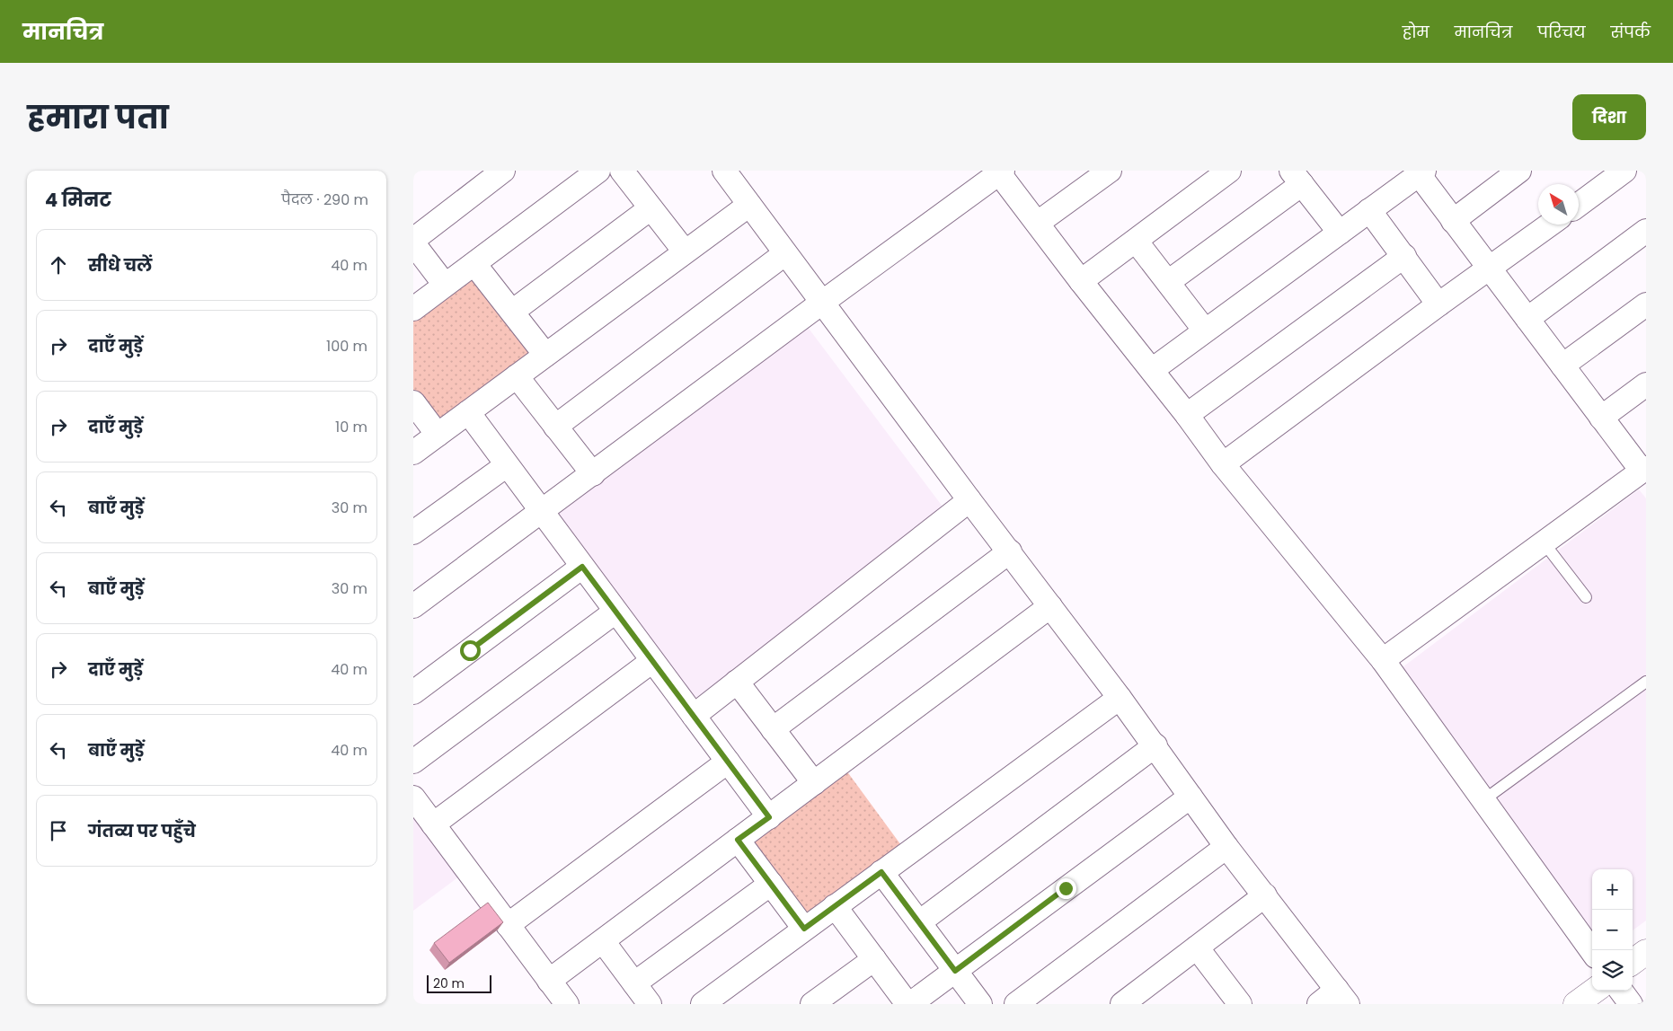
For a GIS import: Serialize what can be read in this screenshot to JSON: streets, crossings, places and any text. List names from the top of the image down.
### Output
{
  "scale_bar": "20 m",
  "north": "top left",
  "page": {
    "header": "मानचित्र",
    "nav": [
      "होम",
      "मानचित्र",
      "परिचय",
      "संपर्क"
    ],
    "title": "हमारा पता",
    "buttons": "दिशा",
    "heading": ["4 मिनट", "पैदल · 290 m"],
    "list": [
      ["सीधे चलें", "40 m"],
      ["दाएँ मुड़ें", "100 m"],
      ["दाएँ मुड़ें", "10 m"],
      ["बाएँ मुड़ें", "30 m"],
      ["बाएँ मुड़ें", "30 m"],
      ["दाएँ मुड़ें", "40 m"],
      ["बाएँ मुड़ें", "40 m"],
      "गंतव्य पर पहुँचे"
    ],
    "map_buttons": ["+", "−"],
    "scale": "20 m"
  }
}
